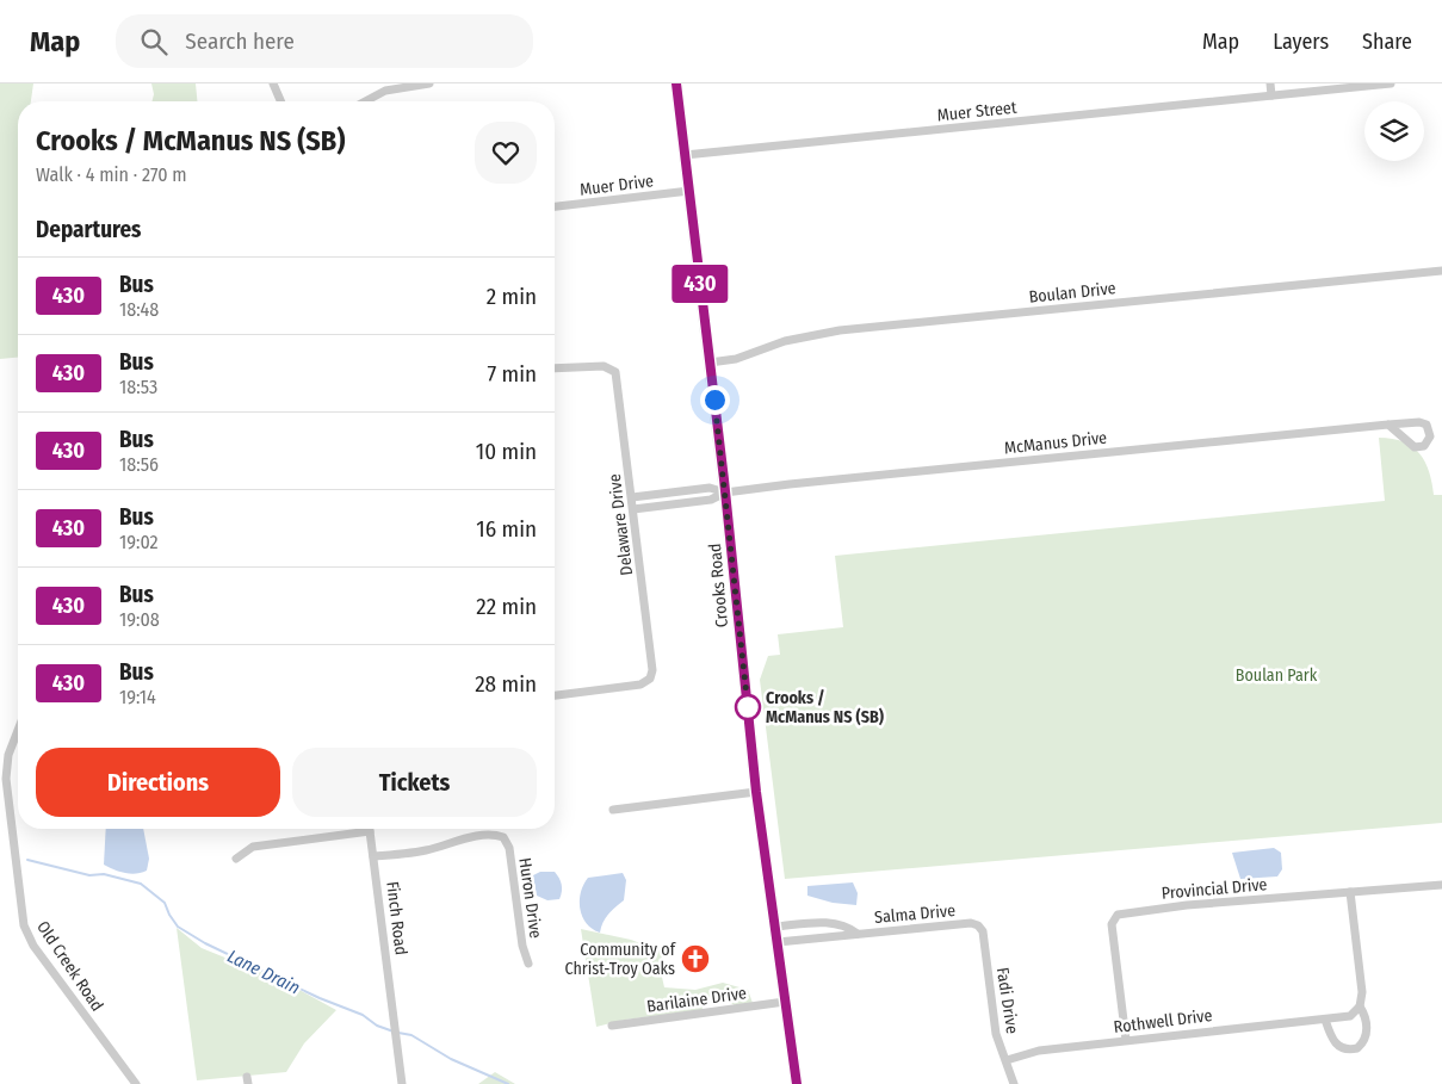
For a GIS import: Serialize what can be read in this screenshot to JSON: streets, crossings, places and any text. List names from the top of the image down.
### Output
{
  "streets": {
    "main road": ["Crooks Road"],
    "street": [
      "Muer Street",
      "Muer Drive",
      "Boulan Drive",
      "McManus Drive",
      "Delaware Drive",
      "Provincial Drive",
      "Huron Drive",
      "Salma Drive",
      "Finch Road",
      "Old Creek Road",
      "Barilaine Drive",
      "Fadi Drive",
      "Rothwell Drive"
    ]
  },
  "crossings": [
    ["Muer Street", "Crooks Road"],
    ["Muer Drive", "Crooks Road"],
    ["Boulan Drive", "Crooks Road"],
    ["McManus Drive", "Crooks Road"],
    ["Crooks Road", "Salma Drive"],
    ["Crooks Road", "Barilaine Drive"],
    ["Provincial Drive", "Rothwell Drive"],
    ["Huron Drive", "Finch Road"],
    ["Salma Drive", "Fadi Drive"],
    ["Fadi Drive", "Rothwell Drive"]
  ],
  "water": ["Lane Drain"],
  "parks": ["Boulan Park"],
  "places": {
    "other": ["Crooks / McManus NS (SB)"],
    "church": ["Community of Christ-Troy Oaks"]
  },
  "lines": ["bus line 430"],
  "page": {
    "header": "Map",
    "search": "Search here",
    "nav": ["Map", "Layers", "Share"],
    "on_map": "430",
    "heading": [
      ["Crooks / McManus NS (SB)", "Walk · 4 min · 270 m"],
      "Departures"
    ],
    "list": [
      {
        "mark": "430",
        "name": "Bus",
        "note": "18:48",
        "value": "2 min"
      },
      {
        "mark": "430",
        "name": "Bus",
        "note": "18:53",
        "value": "7 min"
      },
      {
        "mark": "430",
        "name": "Bus",
        "note": "18:56",
        "value": "10 min"
      },
      {
        "mark": "430",
        "name": "Bus",
        "note": "19:02",
        "value": "16 min"
      },
      {
        "mark": "430",
        "name": "Bus",
        "note": "19:08",
        "value": "22 min"
      },
      {
        "mark": "430",
        "name": "Bus",
        "note": "19:14",
        "value": "28 min"
      }
    ],
    "buttons": ["Directions", "Tickets"]
  }
}
